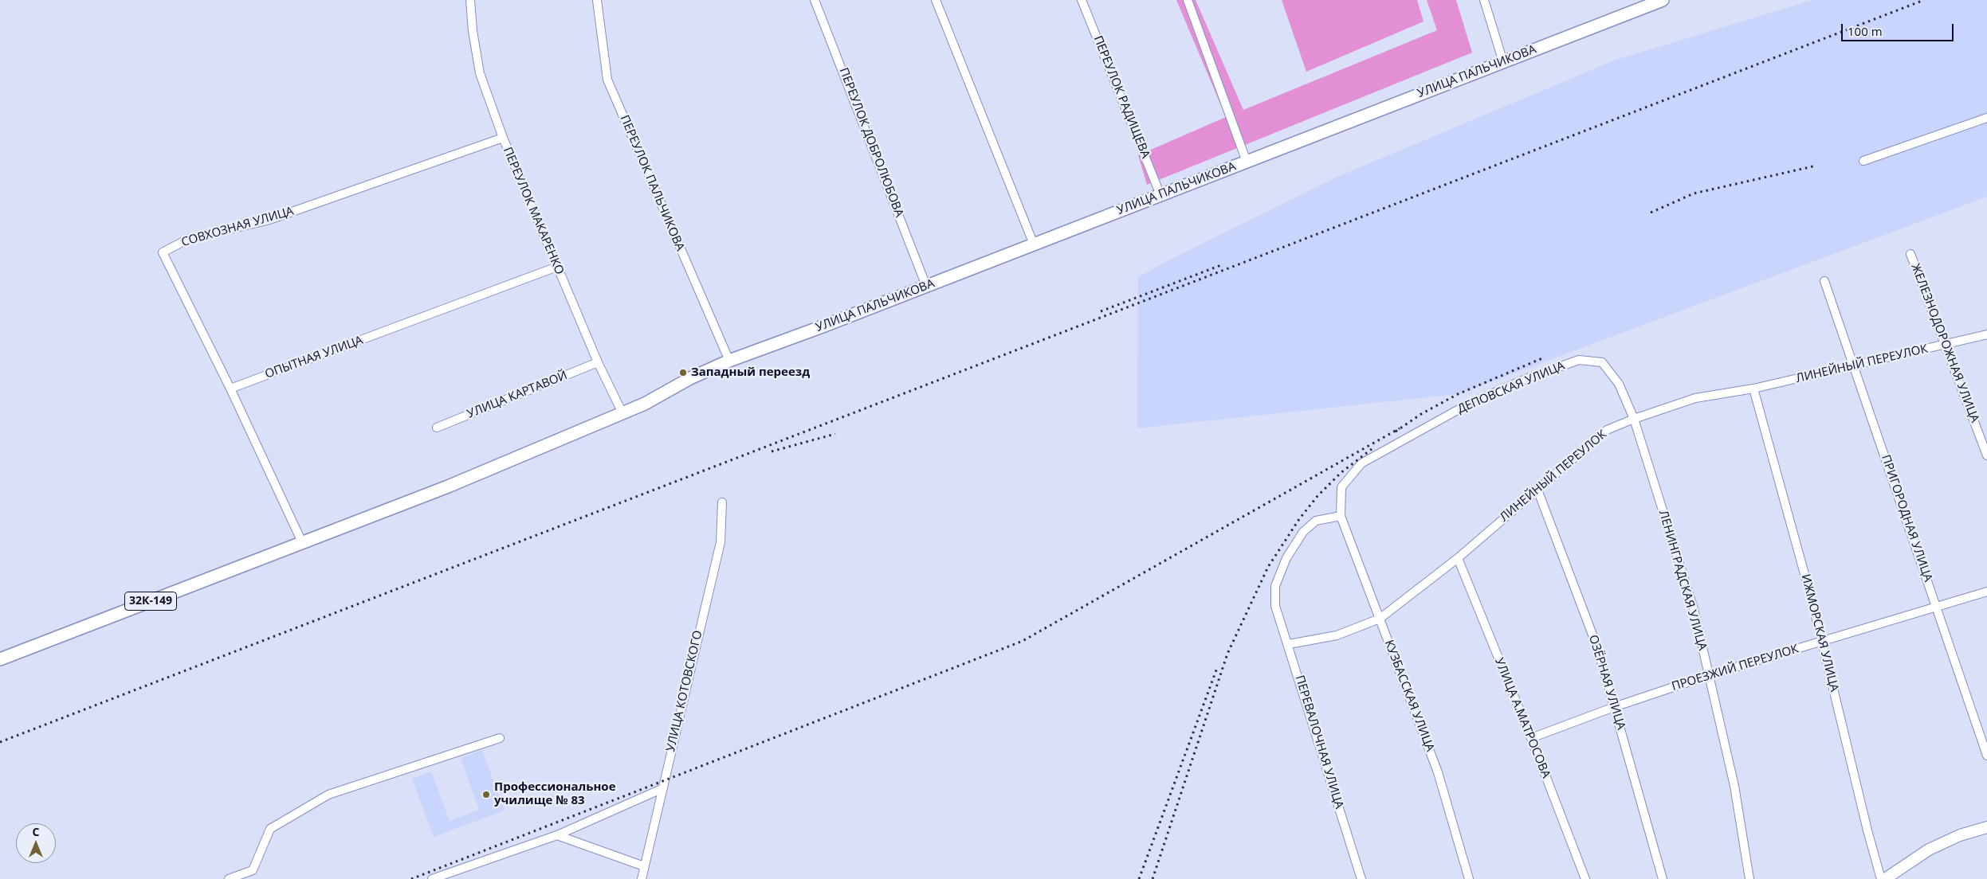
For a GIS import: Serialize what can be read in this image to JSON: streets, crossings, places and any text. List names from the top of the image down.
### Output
{
  "streets": {
    "main road": ["УЛИЦА ПАЛЬЧИКОВА", "32К-149"],
    "street": [
      "ПЕРЕУЛОК РАДИЩЕВА",
      "ПЕРЕУЛОК ДОБРОЛЮБОВА",
      "ПЕРЕУЛОК ПАЛЬЧИКОВА",
      "ПЕРЕУЛОК МАКАРЕНКО",
      "СОВХОЗНАЯ УЛИЦА",
      "ЖЕЛЕЗНОДОРОЖНАЯ УЛИЦА",
      "ОПЫТНАЯ УЛИЦА",
      "ЛИНЕЙНЫЙ ПЕРЕУЛОК",
      "ДЕПОВСКАЯ УЛИЦА",
      "УЛИЦА КАРТАВОЙ",
      "ПРИГОРОДНАЯ УЛИЦА",
      "ЛЕНИНГРАДСКАЯ УЛИЦА",
      "ИЖМОРСКАЯ УЛИЦА",
      "ПРОЕЗЖИЙ ПЕРЕУЛОК",
      "ОЗЁРНАЯ УЛИЦА",
      "УЛИЦА КОТОВСКОГО",
      "КУЗБАССКАЯ УЛИЦА",
      "УЛИЦА А.МАТРОСОВА",
      "ПЕРЕВАЛОЧНАЯ УЛИЦА"
    ]
  },
  "crossings": [
    ["УЛИЦА ПАЛЬЧИКОВА", "ПЕРЕУЛОК РАДИЩЕВА"],
    ["УЛИЦА ПАЛЬЧИКОВА", "ПЕРЕУЛОК ДОБРОЛЮБОВА"],
    ["УЛИЦА ПАЛЬЧИКОВА", "ПЕРЕУЛОК ПАЛЬЧИКОВА"],
    ["УЛИЦА ПАЛЬЧИКОВА", "ПЕРЕУЛОК МАКАРЕНКО"],
    ["УЛИЦА ПАЛЬЧИКОВА", "32К-149"],
    ["ПЕРЕУЛОК МАКАРЕНКО", "СОВХОЗНАЯ УЛИЦА"],
    ["ПЕРЕУЛОК МАКАРЕНКО", "ОПЫТНАЯ УЛИЦА"],
    ["ПЕРЕУЛОК МАКАРЕНКО", "УЛИЦА КАРТАВОЙ"],
    ["СОВХОЗНАЯ УЛИЦА", "ОПЫТНАЯ УЛИЦА"],
    ["ЖЕЛЕЗНОДОРОЖНАЯ УЛИЦА", "ЛИНЕЙНЫЙ ПЕРЕУЛОК"],
    ["ЛИНЕЙНЫЙ ПЕРЕУЛОК", "ПРИГОРОДНАЯ УЛИЦА"],
    ["ЛИНЕЙНЫЙ ПЕРЕУЛОК", "ЛЕНИНГРАДСКАЯ УЛИЦА"],
    ["ЛИНЕЙНЫЙ ПЕРЕУЛОК", "ИЖМОРСКАЯ УЛИЦА"],
    ["ЛИНЕЙНЫЙ ПЕРЕУЛОК", "ОЗЁРНАЯ УЛИЦА"],
    ["ЛИНЕЙНЫЙ ПЕРЕУЛОК", "КУЗБАССКАЯ УЛИЦА"],
    ["ЛИНЕЙНЫЙ ПЕРЕУЛОК", "УЛИЦА А.МАТРОСОВА"],
    ["ЛИНЕЙНЫЙ ПЕРЕУЛОК", "ПЕРЕВАЛОЧНАЯ УЛИЦА"],
    ["ДЕПОВСКАЯ УЛИЦА", "ЛЕНИНГРАДСКАЯ УЛИЦА"],
    ["ДЕПОВСКАЯ УЛИЦА", "КУЗБАССКАЯ УЛИЦА"],
    ["ДЕПОВСКАЯ УЛИЦА", "ПЕРЕВАЛОЧНАЯ УЛИЦА"],
    ["ПРИГОРОДНАЯ УЛИЦА", "ПРОЕЗЖИЙ ПЕРЕУЛОК"],
    ["ЛЕНИНГРАДСКАЯ УЛИЦА", "ПРОЕЗЖИЙ ПЕРЕУЛОК"],
    ["ИЖМОРСКАЯ УЛИЦА", "ПРОЕЗЖИЙ ПЕРЕУЛОК"],
    ["ПРОЕЗЖИЙ ПЕРЕУЛОК", "ОЗЁРНАЯ УЛИЦА"],
    ["ПРОЕЗЖИЙ ПЕРЕУЛОК", "УЛИЦА А.МАТРОСОВА"],
    ["КУЗБАССКАЯ УЛИЦА", "ПЕРЕВАЛОЧНАЯ УЛИЦА"]
  ],
  "places": ["Западный переезд", "Профессиональное училище № 83"],
  "scale_bar": "100 m",
  "north": "top"
}
